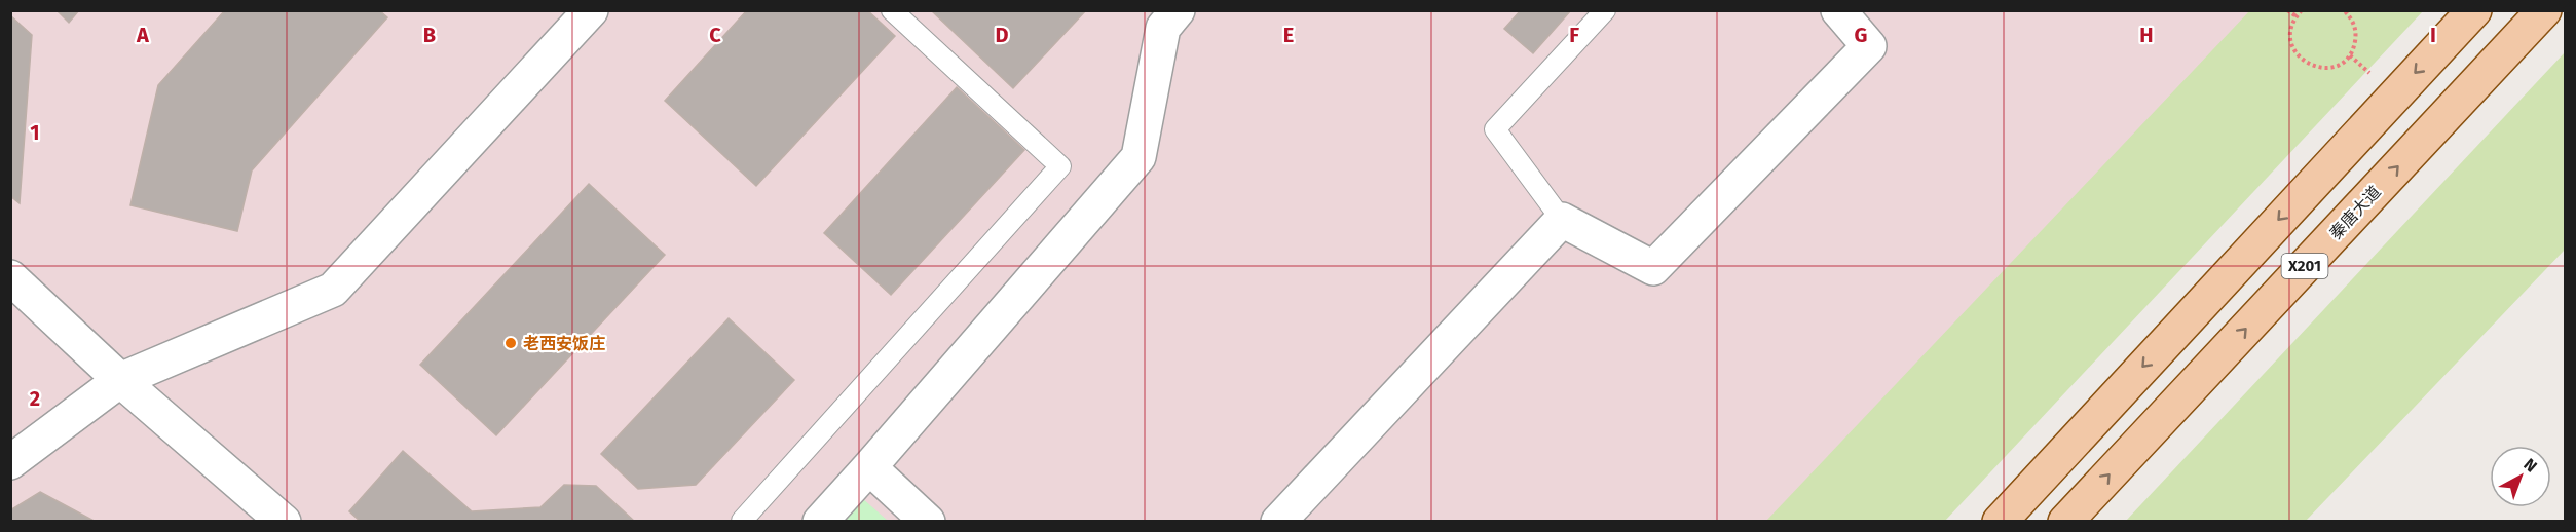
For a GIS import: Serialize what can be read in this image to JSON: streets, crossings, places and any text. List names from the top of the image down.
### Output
{
  "streets": {
    "main road": ["秦唐大道", "X201"]
  },
  "places": ["老西安饭庄"],
  "north": "top right",
  "grid": {
    "columns": [
      "A",
      "B",
      "C",
      "D",
      "E",
      "F",
      "G",
      "H",
      "I"
    ],
    "rows": ["1", "2"]
  }
}
